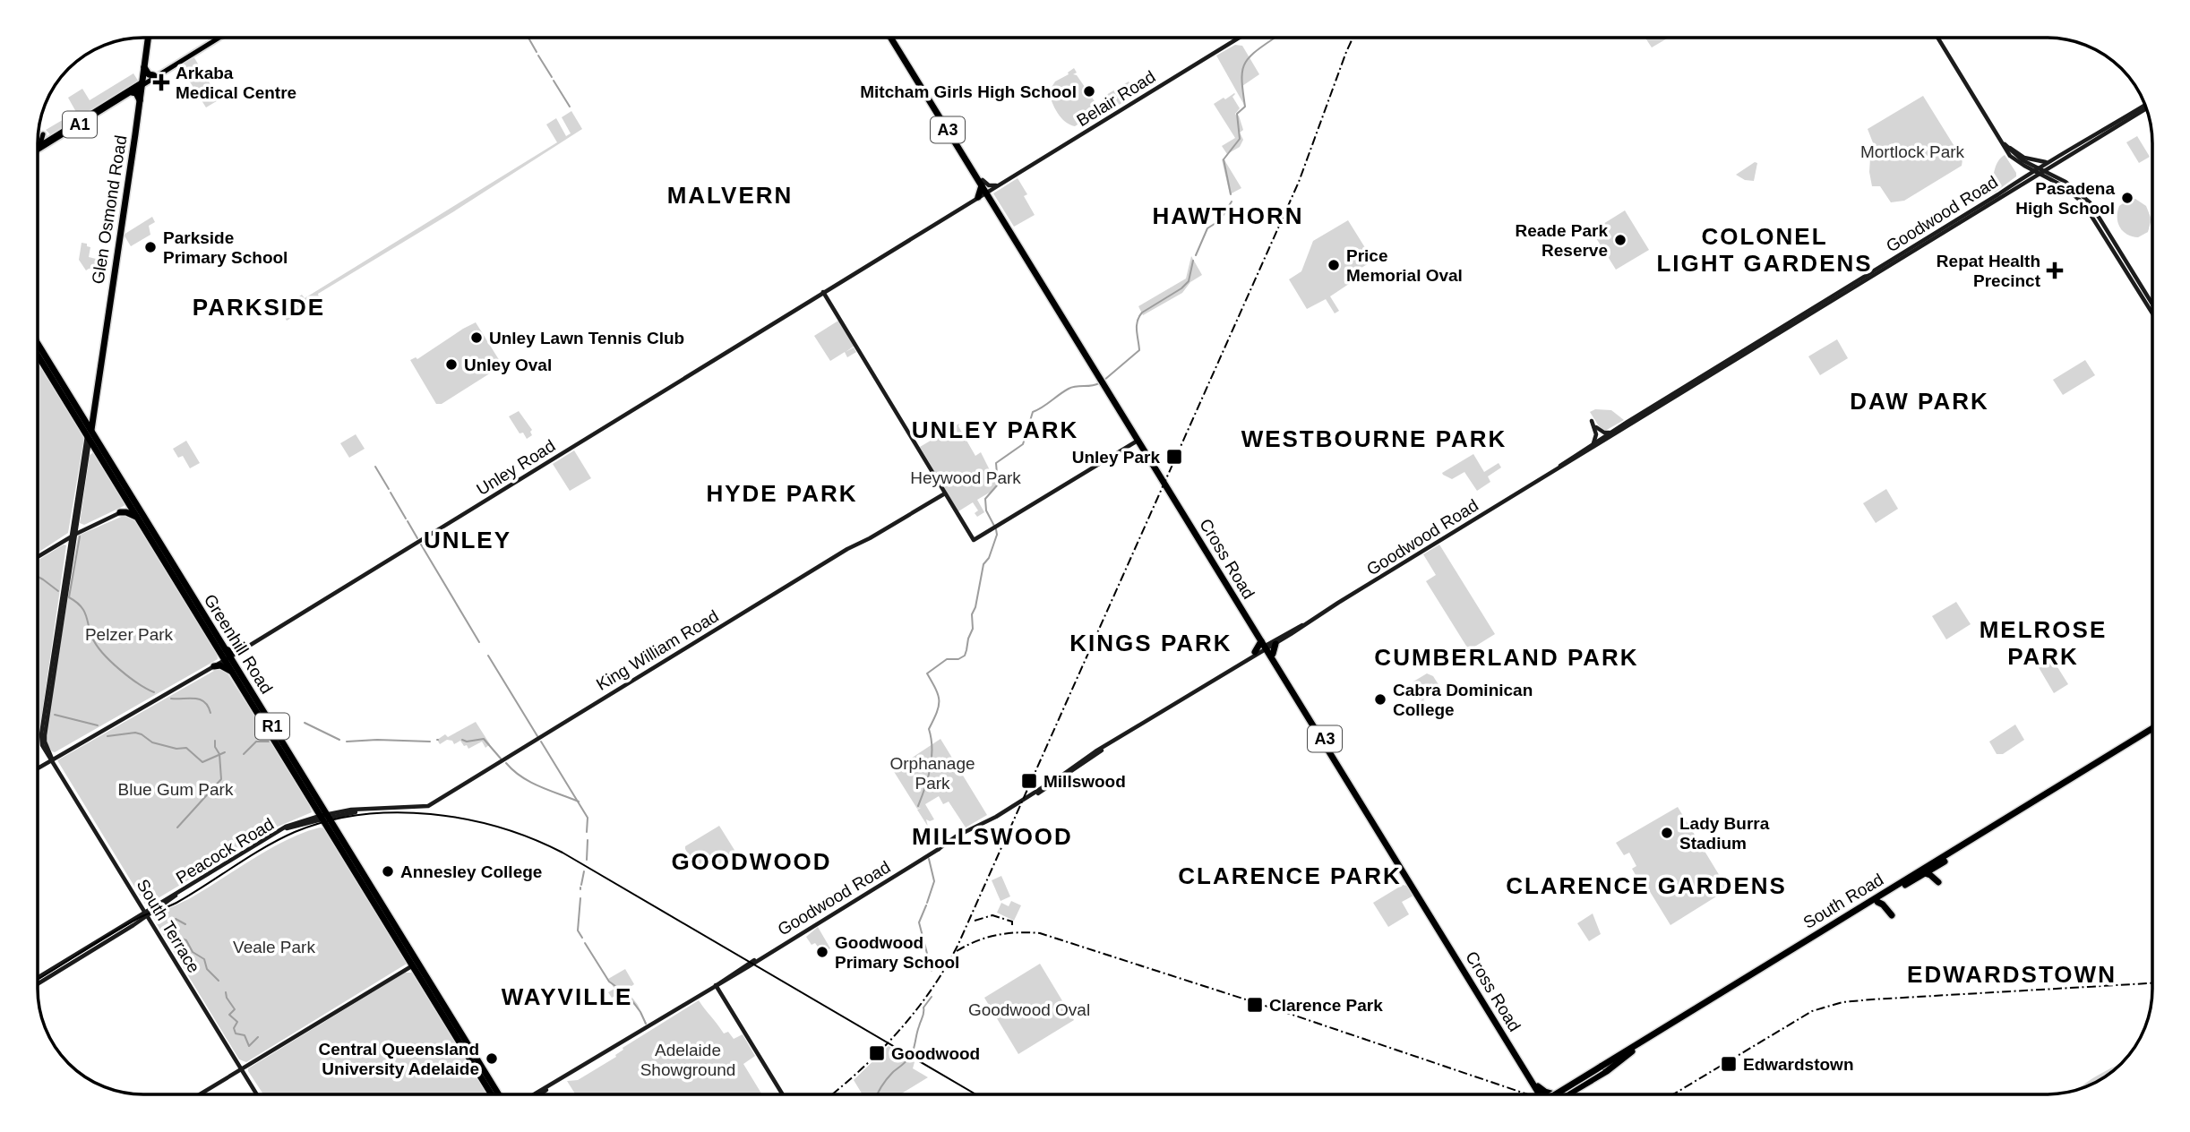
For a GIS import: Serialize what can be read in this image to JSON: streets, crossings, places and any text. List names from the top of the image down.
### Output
{
  "streets": {
    "highway": [
      "A3",
      "Glen Osmond Road",
      "Cross Road",
      "Greenhill Road",
      "R1",
      "South Road"
    ],
    "main road": [
      "Belair Road",
      "A1",
      "Goodwood Road",
      "Unley Road",
      "King William Road",
      "Peacock Road",
      "South Terrace"
    ]
  },
  "crossings": [
    ["Belair Road", "Unley Road"],
    ["Belair Road", "Cross Road"],
    ["A1", "Glen Osmond Road"],
    ["Glen Osmond Road", "Greenhill Road"],
    ["Glen Osmond Road", "South Terrace"],
    ["Goodwood Road", "Cross Road"],
    ["Unley Road", "Cross Road"],
    ["Unley Road", "Greenhill Road"],
    ["Unley Road", "South Terrace"],
    ["Greenhill Road", "King William Road"],
    ["Greenhill Road", "Peacock Road"],
    ["King William Road", "Peacock Road"],
    ["Peacock Road", "South Terrace"]
  ],
  "districts": [
    "MALVERN",
    "HAWTHORN",
    "COLONEL LIGHT GARDENS",
    "PARKSIDE",
    "DAW PARK",
    "UNLEY PARK",
    "WESTBOURNE PARK",
    "HYDE PARK",
    "UNLEY",
    "MELROSE PARK",
    "KINGS PARK",
    "CUMBERLAND PARK",
    "MILLSWOOD",
    "GOODWOOD",
    "CLARENCE PARK",
    "CLARENCE GARDENS",
    "EDWARDSTOWN",
    "WAYVILLE"
  ],
  "parks": [
    "Mortlock Park",
    "Heywood Park",
    "Pelzer Park",
    "Orphanage Park",
    "Blue Gum Park",
    "Veale Park",
    "Goodwood Oval",
    "Adelaide Showground"
  ],
  "places": {
    "health": ["Arkaba Medical Centre", "Repat Health Precinct"],
    "other": [
      "Mitcham Girls High School",
      "Pasadena High School",
      "Reade Park Reserve",
      "Parkside Primary School",
      "Price Memorial Oval",
      "Unley Lawn Tennis Club",
      "Unley Oval",
      "Cabra Dominican College",
      "Lady Burra Stadium",
      "Annesley College",
      "Goodwood Primary School",
      "Central Queensland University Adelaide"
    ],
    "transit": [
      "Unley Park",
      "Millswood",
      "Clarence Park",
      "Goodwood",
      "Edwardstown"
    ]
  }
}
